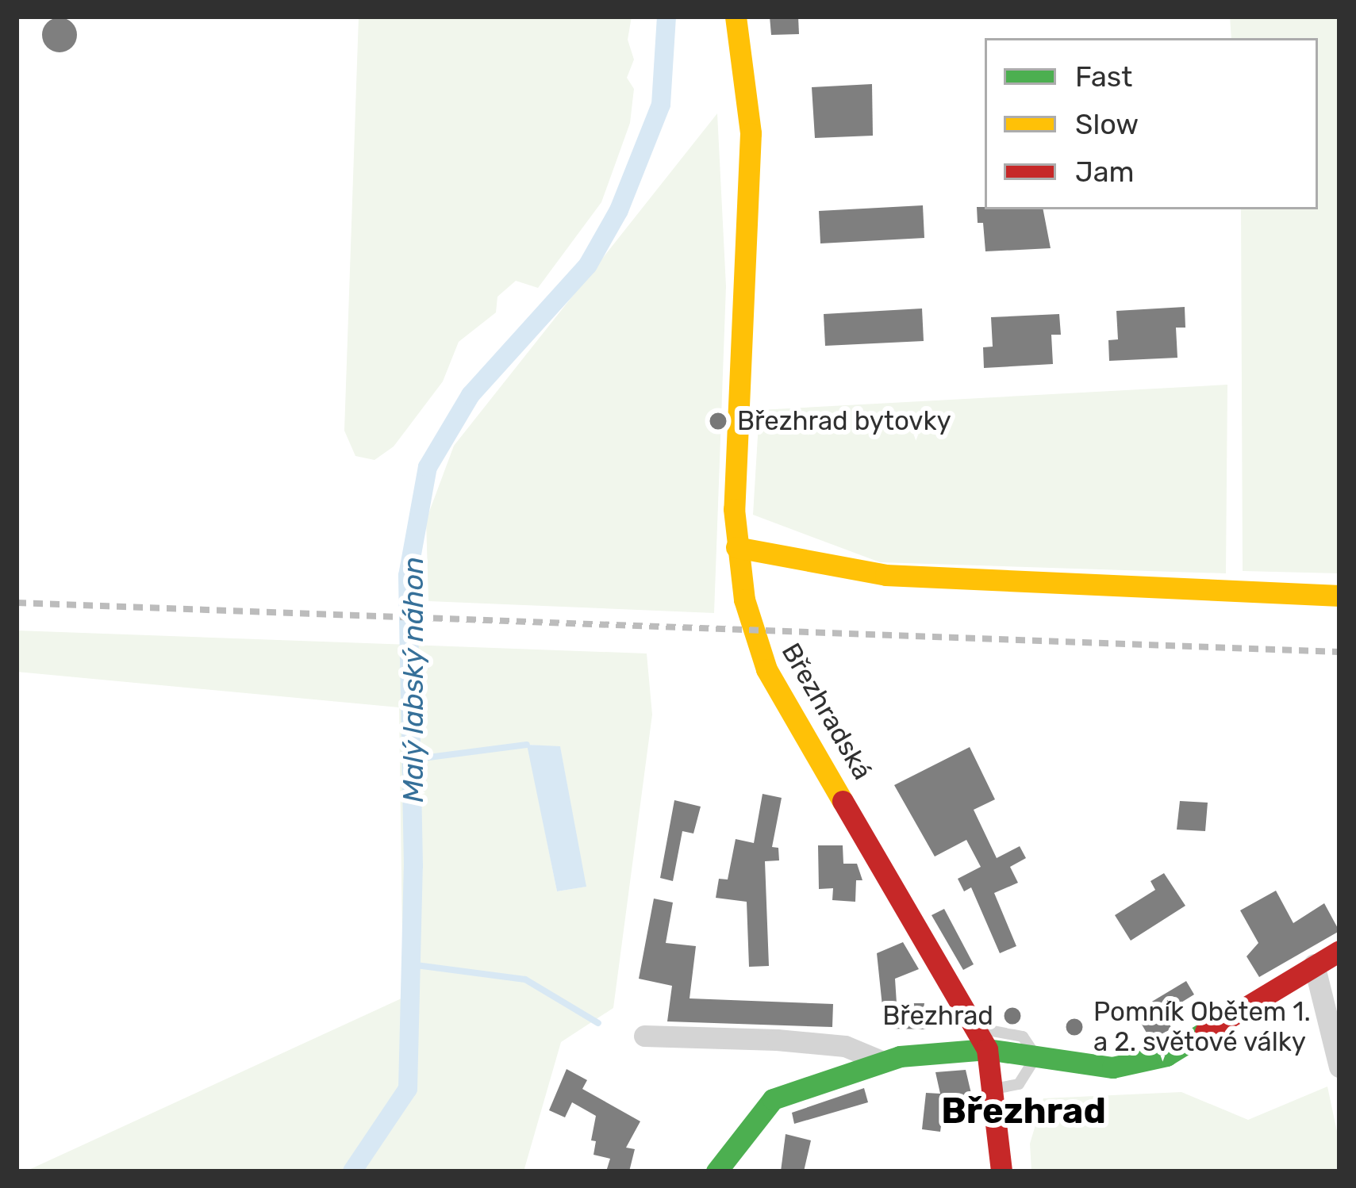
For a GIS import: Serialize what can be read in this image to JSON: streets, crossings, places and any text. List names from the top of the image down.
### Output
{
  "streets": {
    "street": ["Březhradská"]
  },
  "districts": ["Březhrad"],
  "water": ["Malý labský náhon"],
  "places": ["Březhrad bytovky", "Březhrad", "Pomník Obětem 1. a 2. světové války"],
  "legend": ["Fast", "Slow", "Jam"]
}
